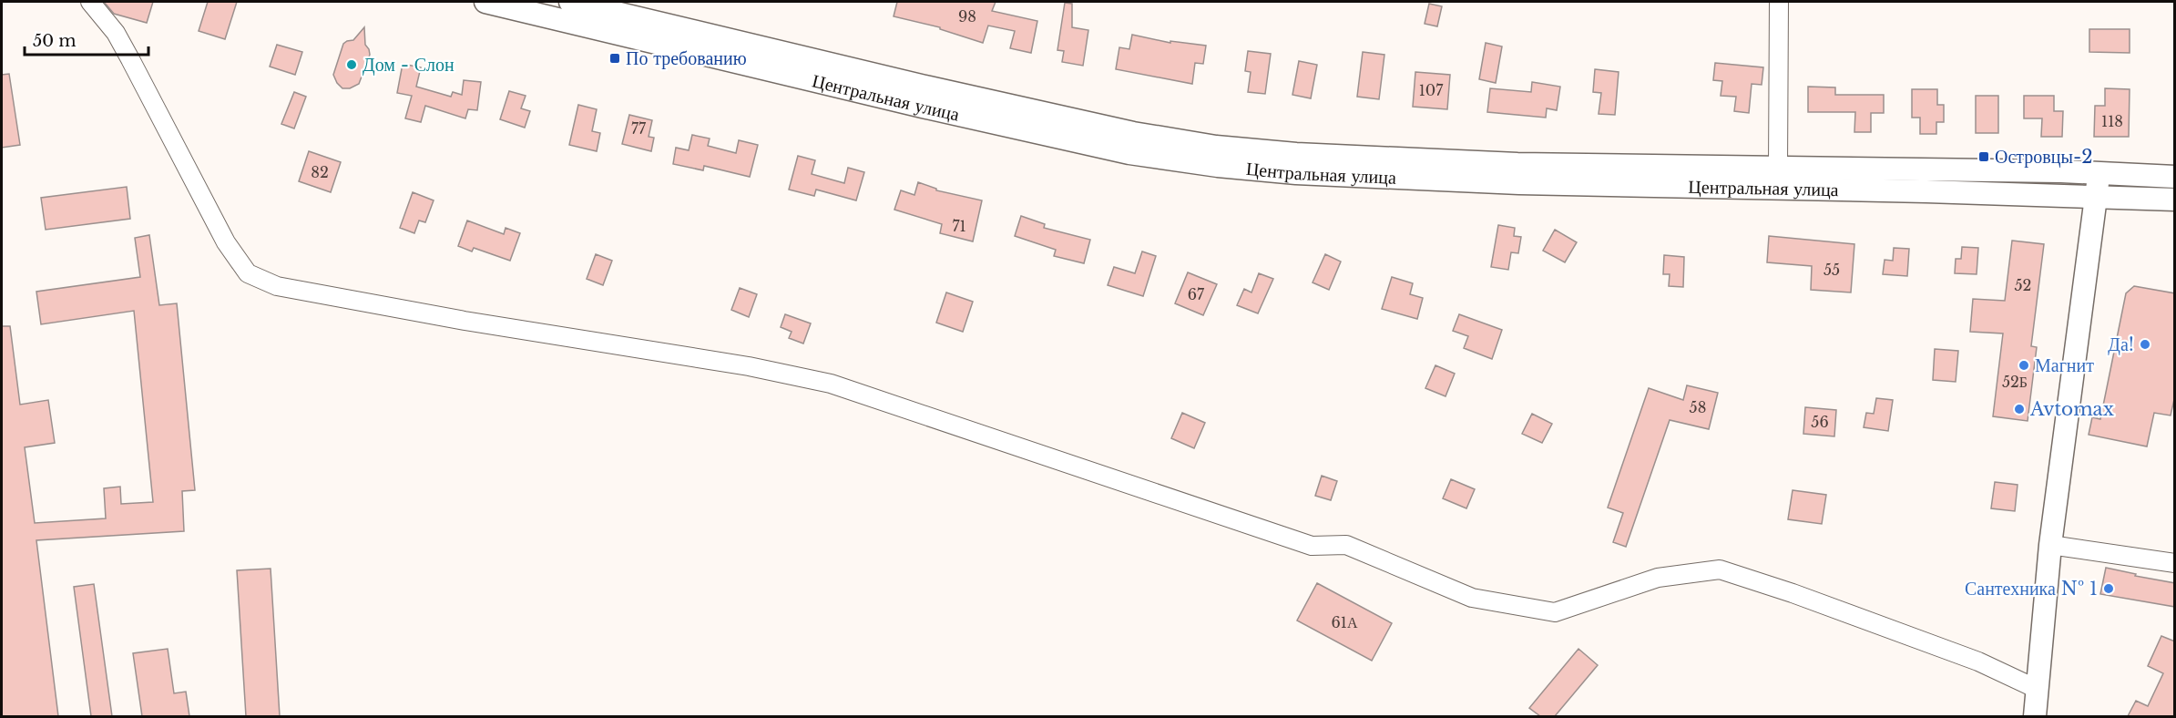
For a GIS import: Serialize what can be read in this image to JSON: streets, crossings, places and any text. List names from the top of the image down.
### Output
{
  "streets": {
    "main road": ["Центральная улица"]
  },
  "places": {
    "transit": ["По требованию", "Островцы-2"],
    "other": [
      "Дом - Слон",
      "Да!",
      "Магнит",
      "Avtomax",
      "Сантехника № 1"
    ]
  },
  "house_numbers": [
    "98",
    "107",
    "118",
    "77",
    "82",
    "71",
    "55",
    "52",
    "67",
    "52Б",
    "58",
    "56",
    "61А"
  ],
  "scale_bar": "50 m"
}
